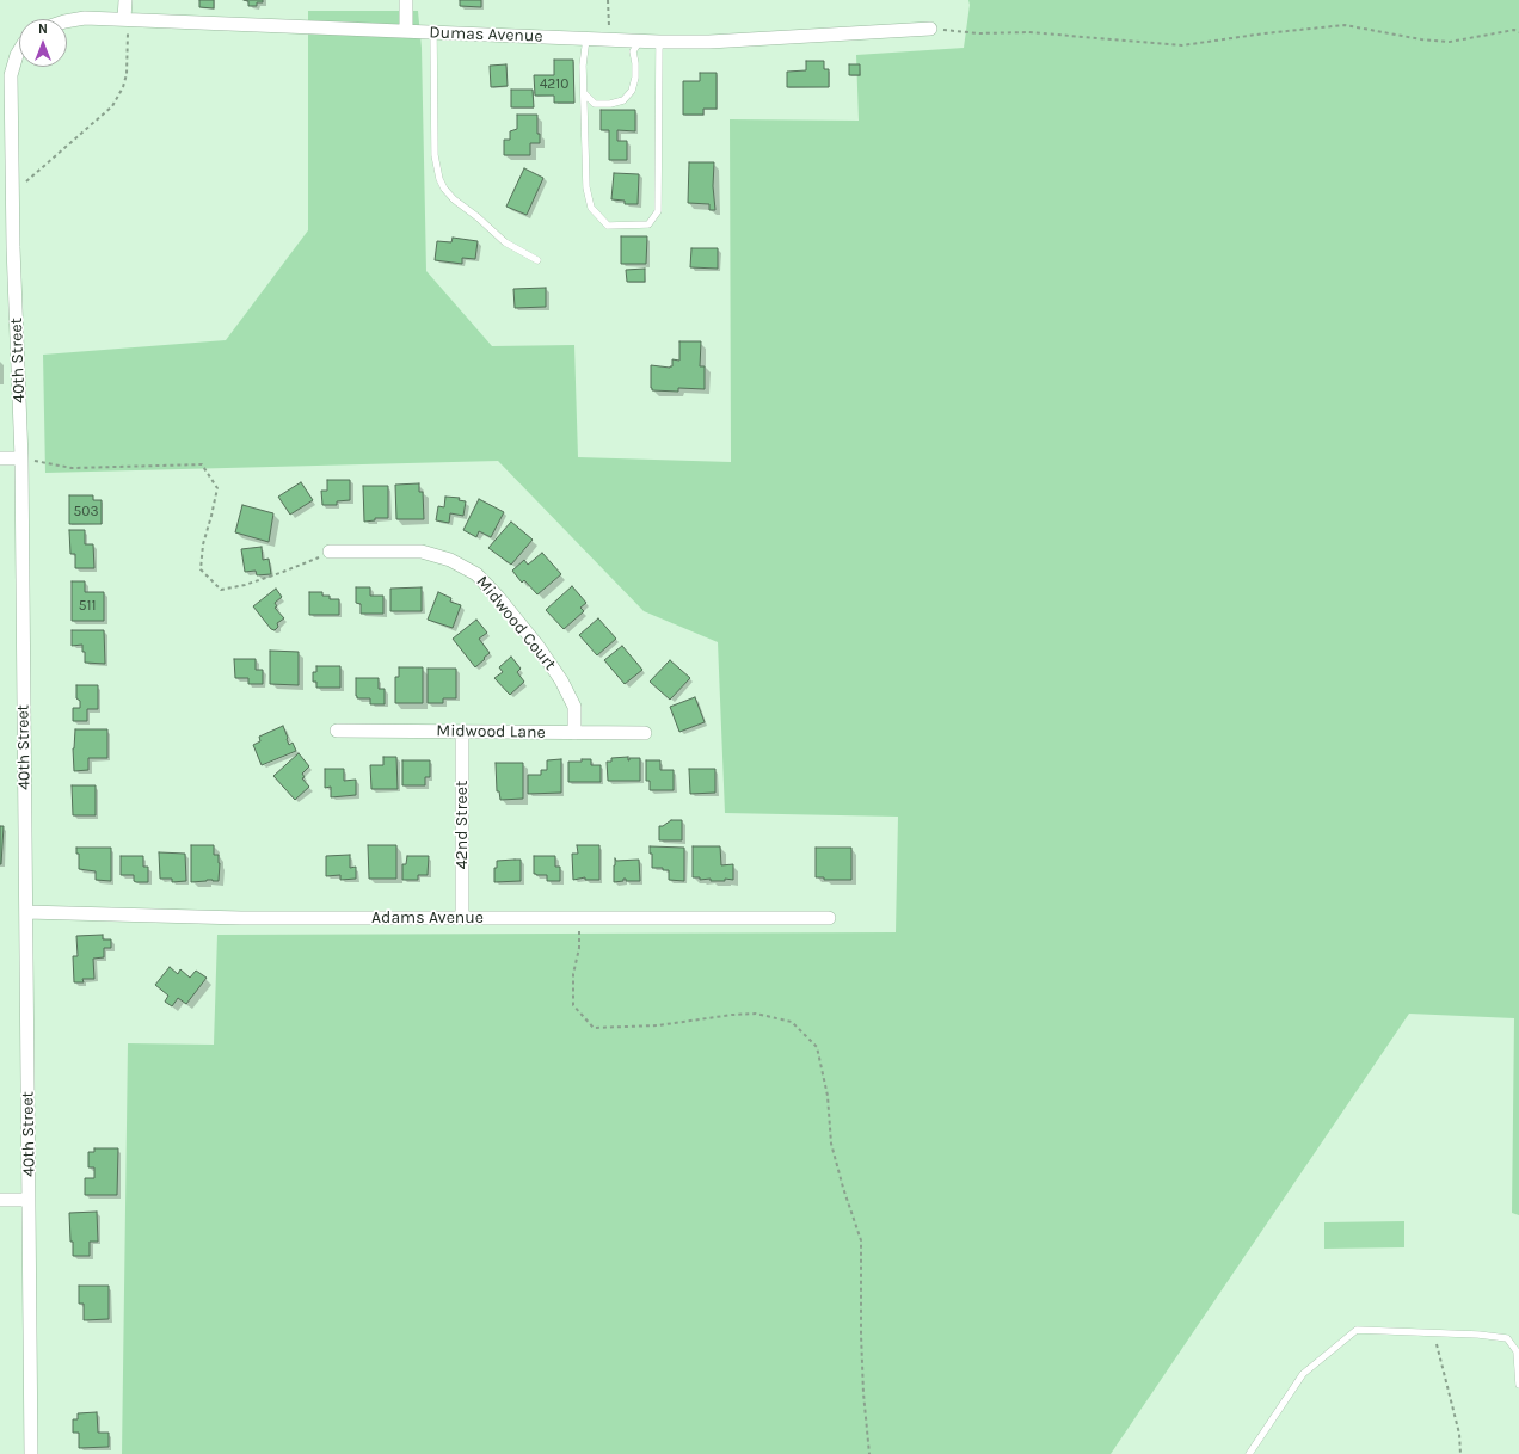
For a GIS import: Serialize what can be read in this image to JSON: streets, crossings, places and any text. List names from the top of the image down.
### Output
{
  "streets": {
    "street": [
      "Dumas Avenue",
      "40th Street",
      "Midwood Court",
      "Midwood Lane",
      "42nd Street",
      "Adams Avenue"
    ]
  },
  "crossings": [
    ["40th Street", "Adams Avenue"],
    ["Midwood Court", "Midwood Lane"],
    ["Midwood Lane", "42nd Street"],
    ["42nd Street", "Adams Avenue"]
  ],
  "house_numbers": ["4210", "503", "511"],
  "north": "top"
}
